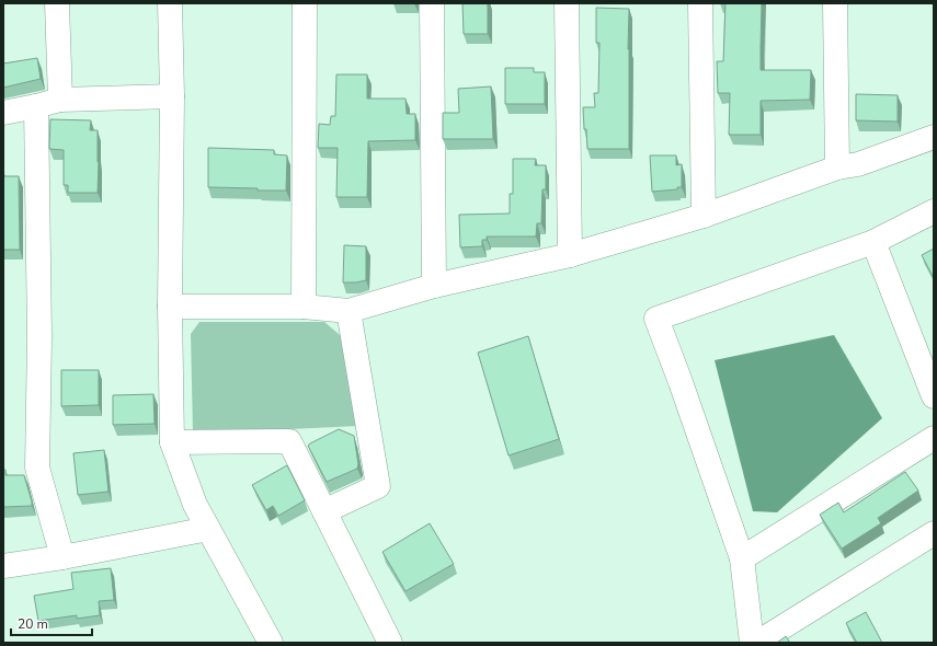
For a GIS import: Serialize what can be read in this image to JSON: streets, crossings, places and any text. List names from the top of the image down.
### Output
{
  "scale_bar": "20 m"
}
